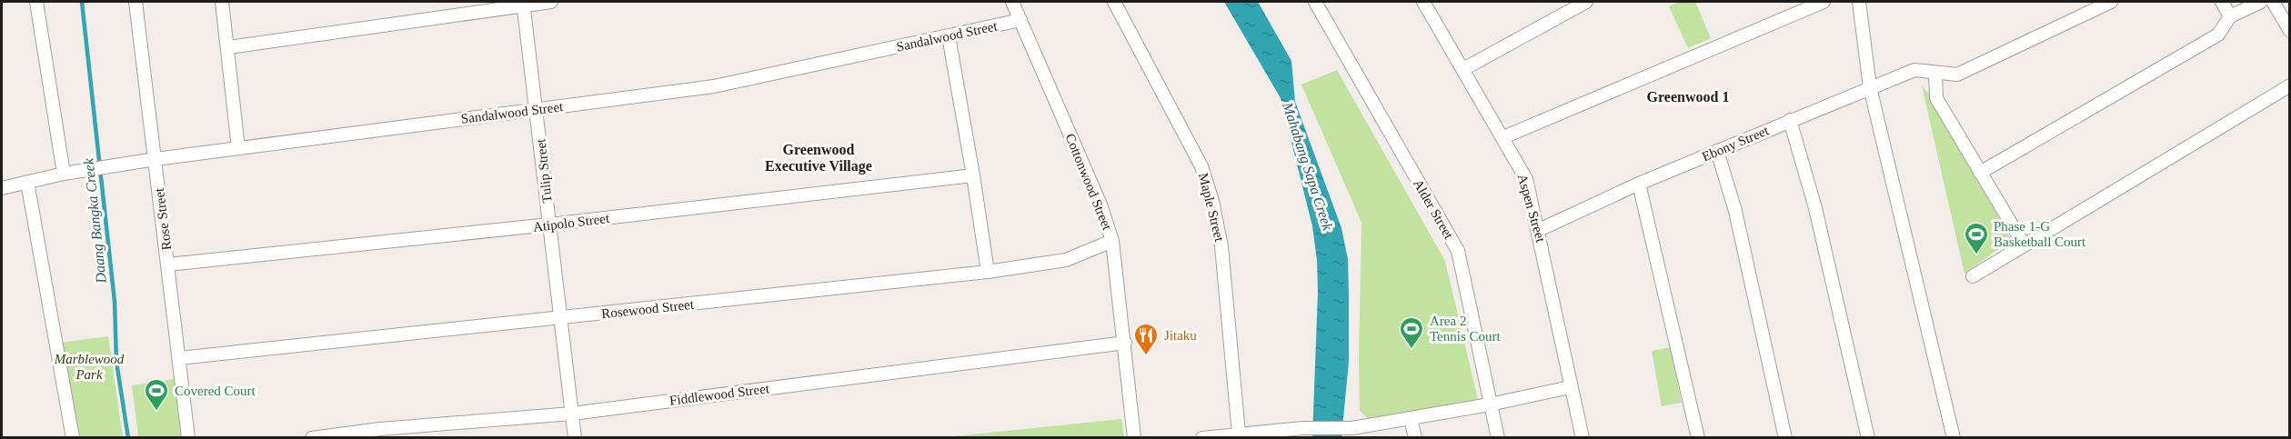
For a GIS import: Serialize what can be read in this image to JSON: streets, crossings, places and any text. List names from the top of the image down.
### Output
{
  "streets": {
    "street": [
      "Sandalwood Street",
      "Ebony Street",
      "Tulip Street",
      "Cottonwood Street",
      "Maple Street",
      "Aspen Street",
      "Alder Street",
      "Rose Street",
      "Atipolo Street",
      "Rosewood Street",
      "Fiddlewood Street"
    ]
  },
  "crossings": [
    ["Sandalwood Street", "Tulip Street"],
    ["Sandalwood Street", "Cottonwood Street"],
    ["Sandalwood Street", "Rose Street"],
    ["Ebony Street", "Aspen Street"],
    ["Tulip Street", "Atipolo Street"],
    ["Tulip Street", "Rosewood Street"],
    ["Tulip Street", "Fiddlewood Street"],
    ["Cottonwood Street", "Rosewood Street"],
    ["Cottonwood Street", "Fiddlewood Street"],
    ["Rose Street", "Atipolo Street"],
    ["Rose Street", "Rosewood Street"]
  ],
  "districts": ["Greenwood 1", "Greenwood Executive Village"],
  "water": ["Mahabang Sapa Creek", "Daang Bangka Creek"],
  "parks": ["Marblewood Park"],
  "places": {
    "sports": ["Phase 1-G Basketball Court", "Area 2 Tennis Court", "Covered Court"],
    "restaurant": ["Jitaku"]
  }
}
